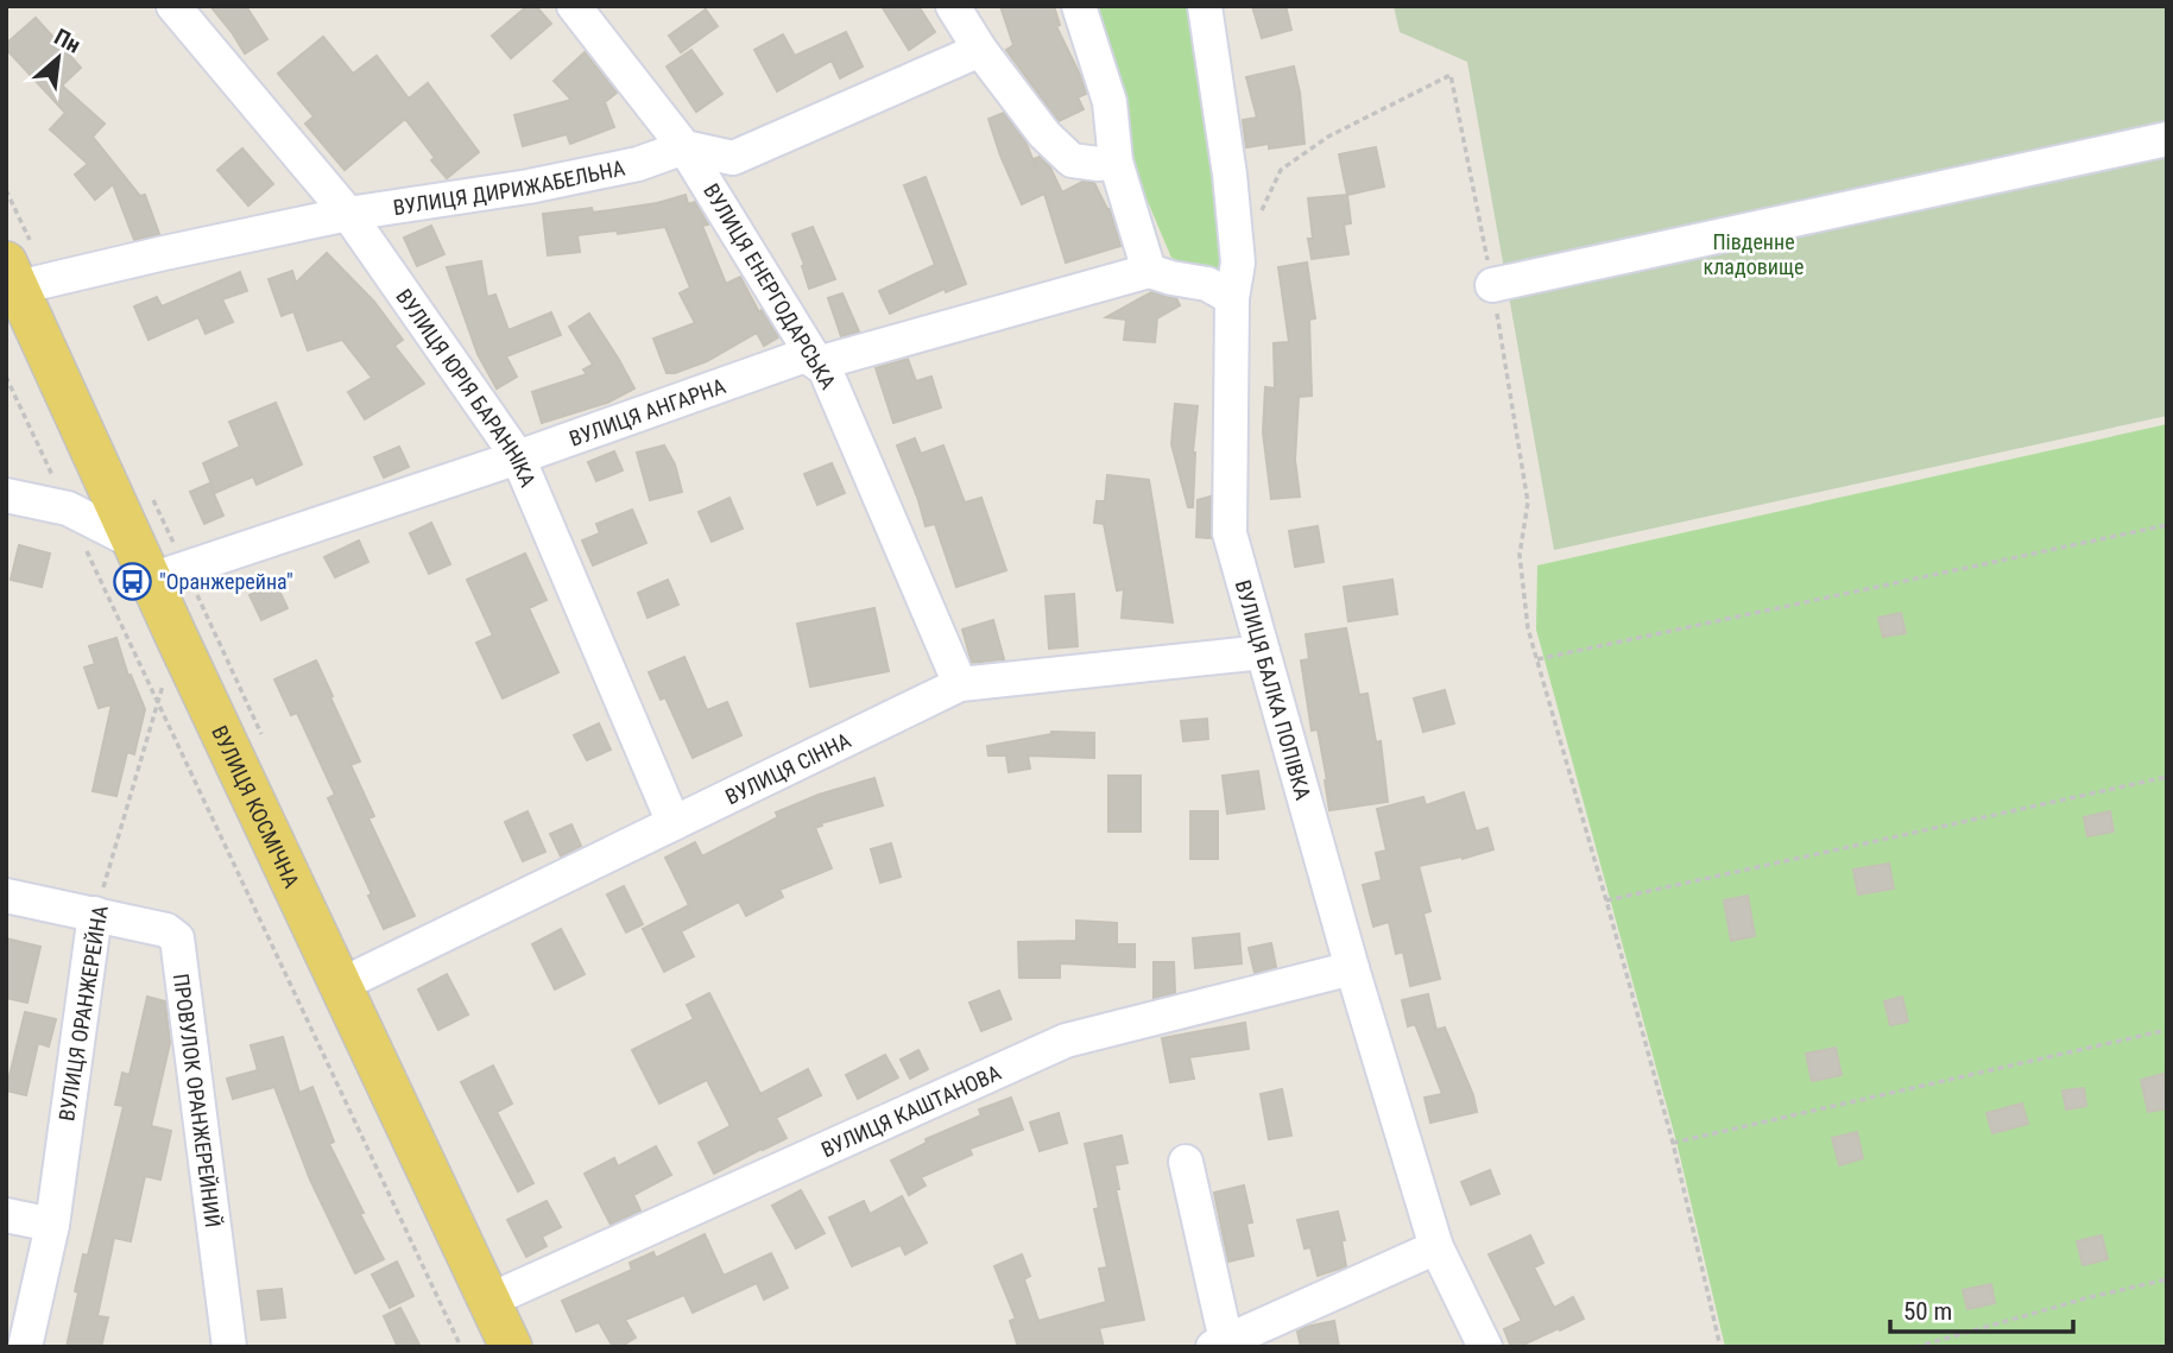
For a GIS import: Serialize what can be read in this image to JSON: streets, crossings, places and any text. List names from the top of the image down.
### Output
{
  "streets": {
    "main road": ["ВУЛИЦЯ КОСМІЧНА"],
    "street": [
      "ВУЛИЦЯ ДИРИЖАБЕЛЬНА",
      "ВУЛИЦЯ ЕНЕРГОДАРСЬКА",
      "ВУЛИЦЯ ЮРІЯ БАРАННІКА",
      "ВУЛИЦЯ АНГАРНА",
      "ВУЛИЦЯ БАЛКА ПОПІВКА",
      "ВУЛИЦЯ СІННА",
      "ВУЛИЦЯ ОРАНЖЕРЕЙНА",
      "ПРОВУЛОК ОРАНЖЕРЕЙНИЙ",
      "ВУЛИЦЯ КАШТАНОВА"
    ]
  },
  "crossings": [
    ["ВУЛИЦЯ ДИРИЖАБЕЛЬНА", "ВУЛИЦЯ ЕНЕРГОДАРСЬКА"],
    ["ВУЛИЦЯ ДИРИЖАБЕЛЬНА", "ВУЛИЦЯ ЮРІЯ БАРАННІКА"],
    ["ВУЛИЦЯ ДИРИЖАБЕЛЬНА", "ВУЛИЦЯ КОСМІЧНА"],
    ["ВУЛИЦЯ ЕНЕРГОДАРСЬКА", "ВУЛИЦЯ АНГАРНА"],
    ["ВУЛИЦЯ ЕНЕРГОДАРСЬКА", "ВУЛИЦЯ СІННА"],
    ["ВУЛИЦЯ ЮРІЯ БАРАННІКА", "ВУЛИЦЯ АНГАРНА"],
    ["ВУЛИЦЯ ЮРІЯ БАРАННІКА", "ВУЛИЦЯ СІННА"],
    ["ВУЛИЦЯ АНГАРНА", "ВУЛИЦЯ КОСМІЧНА"],
    ["ВУЛИЦЯ БАЛКА ПОПІВКА", "ВУЛИЦЯ СІННА"],
    ["ВУЛИЦЯ БАЛКА ПОПІВКА", "ВУЛИЦЯ КАШТАНОВА"],
    ["ВУЛИЦЯ СІННА", "ВУЛИЦЯ КОСМІЧНА"],
    ["ВУЛИЦЯ КОСМІЧНА", "ВУЛИЦЯ ОРАНЖЕРЕЙНА"],
    ["ВУЛИЦЯ КОСМІЧНА", "ВУЛИЦЯ КАШТАНОВА"],
    ["ВУЛИЦЯ ОРАНЖЕРЕЙНА", "ПРОВУЛОК ОРАНЖЕРЕЙНИЙ"]
  ],
  "parks": ["Південне кладовище"],
  "places": {
    "bus stop": ["\"Оранжерейна\""]
  },
  "scale_bar": "50 m",
  "north": "top right"
}
